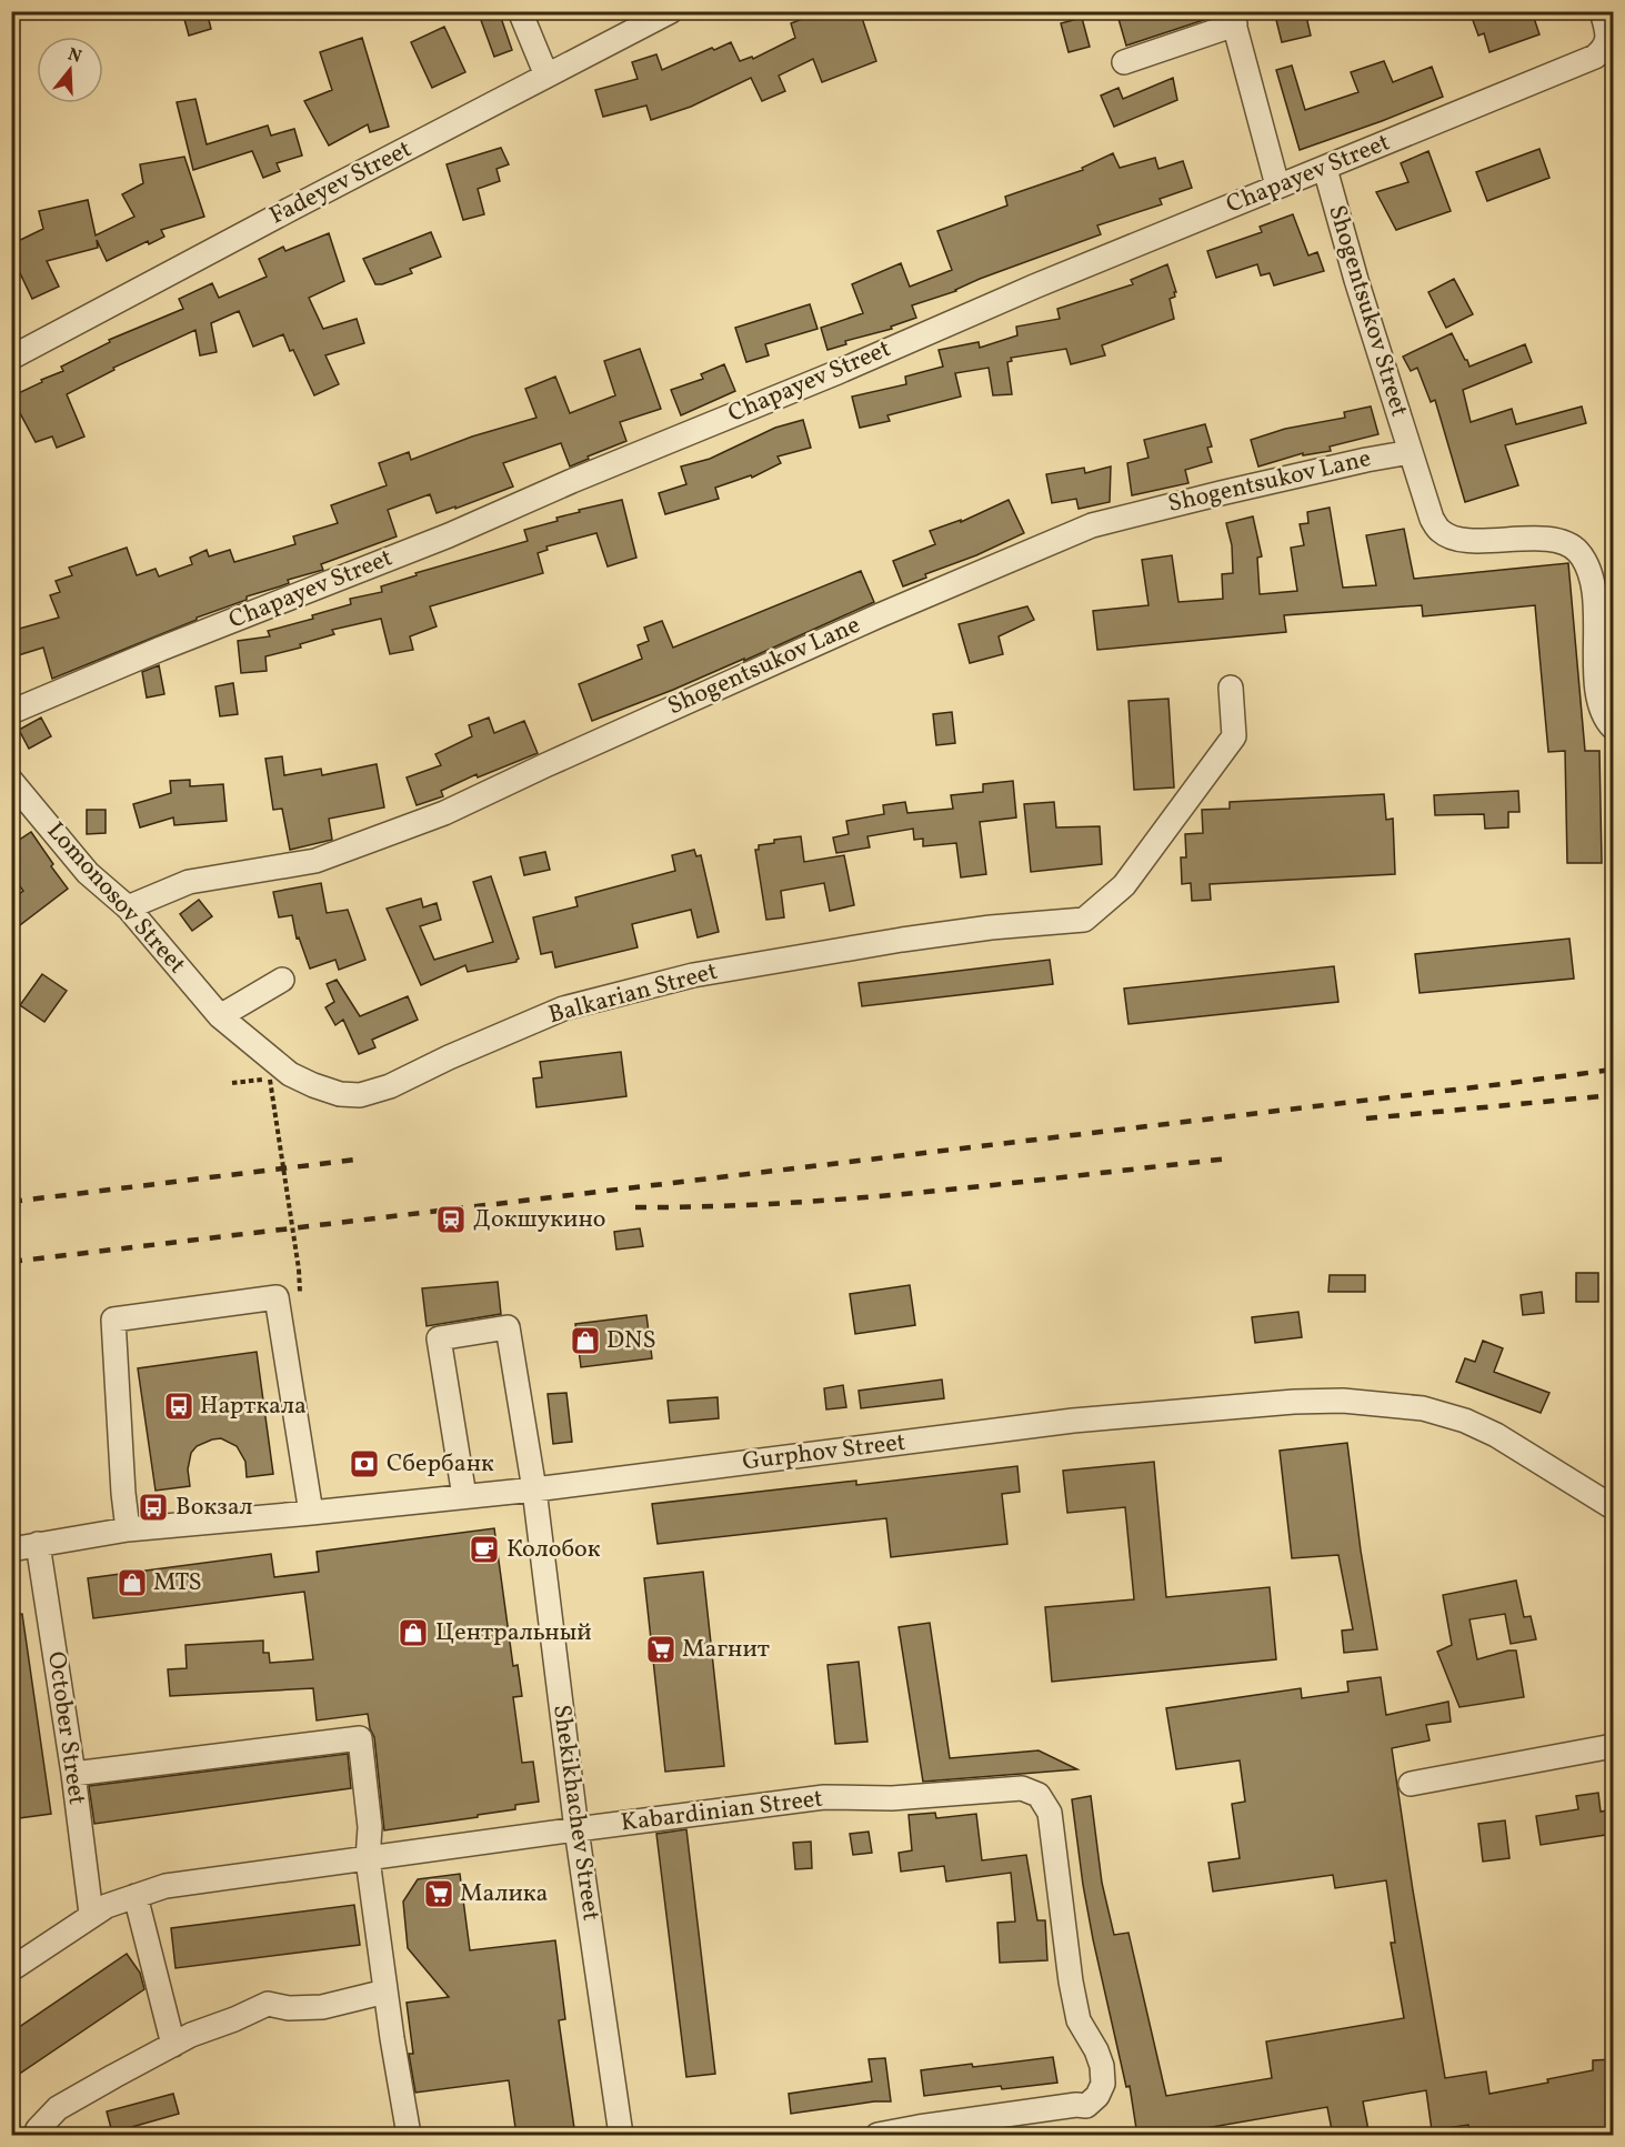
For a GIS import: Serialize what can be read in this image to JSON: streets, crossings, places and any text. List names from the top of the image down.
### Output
{
  "streets": {
    "street": [
      "Chapayev Street",
      "Fadeyev Street",
      "Shogentsukov Street",
      "Shogentsukov Lane",
      "Lomonosov Street",
      "Balkarian Street",
      "Gurphov Street",
      "October Street",
      "Kabardinian Street",
      "Shekikhachev Street"
    ]
  },
  "crossings": [
    ["Chapayev Street", "Shogentsukov Street"],
    ["Shogentsukov Street", "Shogentsukov Lane"],
    ["Shogentsukov Lane", "Lomonosov Street"],
    ["Lomonosov Street", "Balkarian Street"],
    ["Gurphov Street", "October Street"],
    ["Gurphov Street", "Shekikhachev Street"],
    ["October Street", "Kabardinian Street"],
    ["Kabardinian Street", "Shekikhachev Street"]
  ],
  "places": {
    "station": ["Докшукино"],
    "shop": ["DNS", "MTS", "Центральный"],
    "bus stop": ["Нарткала", "Вокзал"],
    "bank": ["Сбербанк"],
    "cafe": ["Колобок"],
    "supermarket": ["Магнит", "Малика"]
  },
  "north": "top"
}
